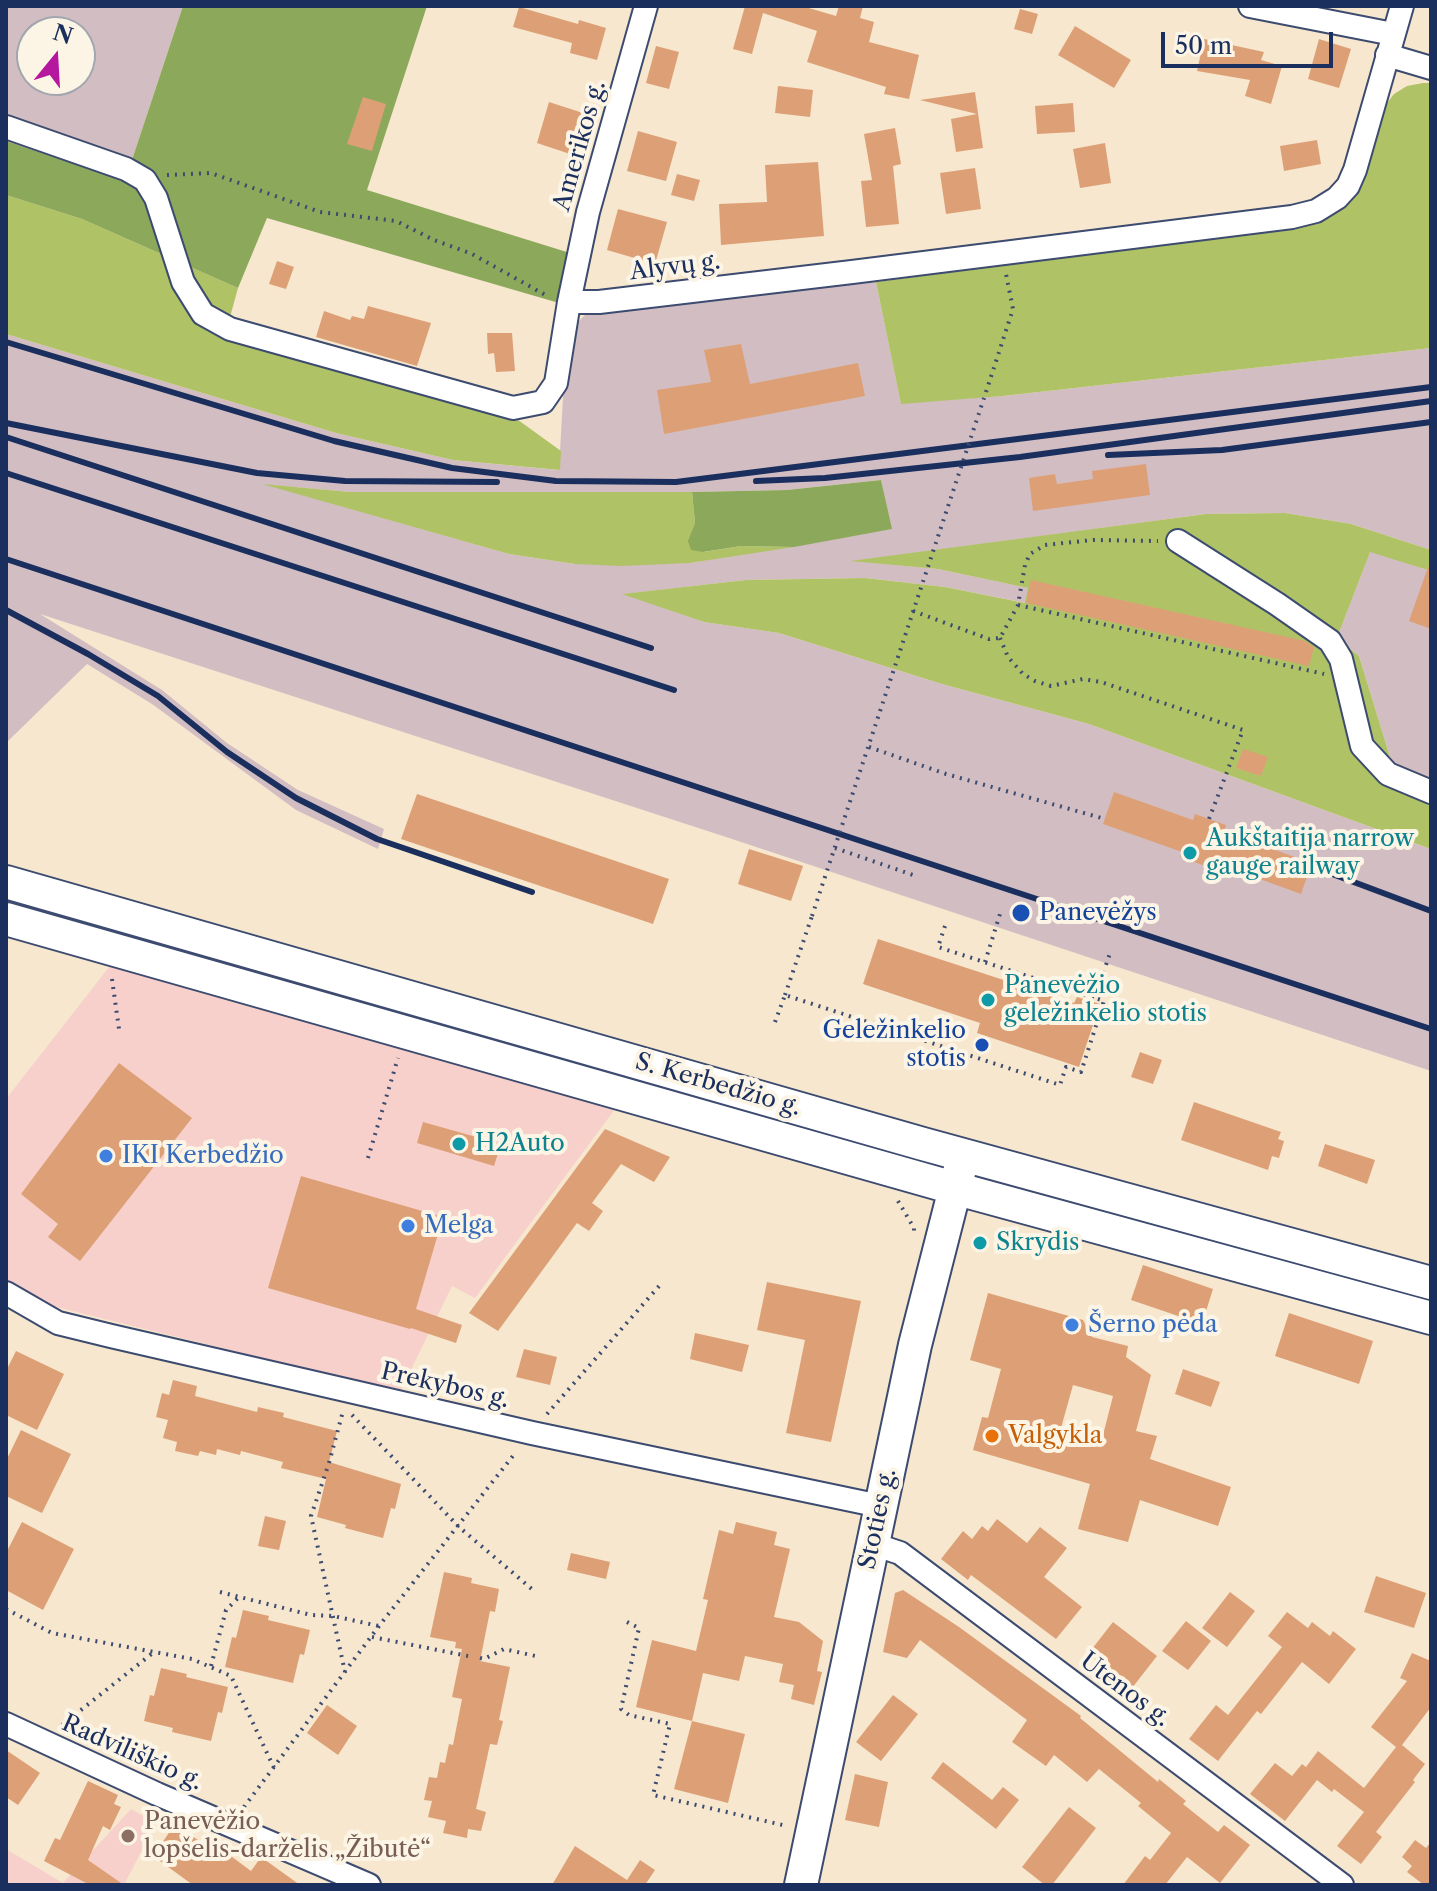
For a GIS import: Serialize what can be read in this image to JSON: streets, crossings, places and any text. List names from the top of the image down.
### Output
{
  "streets": {
    "main road": ["S. Kerbedžio g.", "Stoties g."],
    "street": [
      "Amerikos g.",
      "Alyvų g.",
      "Prekybos g.",
      "Utenos g.",
      "Radviliškio g."
    ]
  },
  "crossings": [
    ["Amerikos g.", "Alyvų g."],
    ["S. Kerbedžio g.", "Stoties g."],
    ["Prekybos g.", "Stoties g."],
    ["Stoties g.", "Utenos g."]
  ],
  "places": [
    "Aukštaitija narrow gauge railway",
    "Panevėžys",
    "Panevėžio geležinkelio stotis",
    "Geležinkelio stotis",
    "H2Auto",
    "IKI Kerbedžio",
    "Melga",
    "Skrydis",
    "Šerno pėda",
    "Valgykla",
    "Panevėžio lopšelis-darželis „Žibutė“"
  ],
  "scale_bar": "50 m",
  "north": "top"
}
